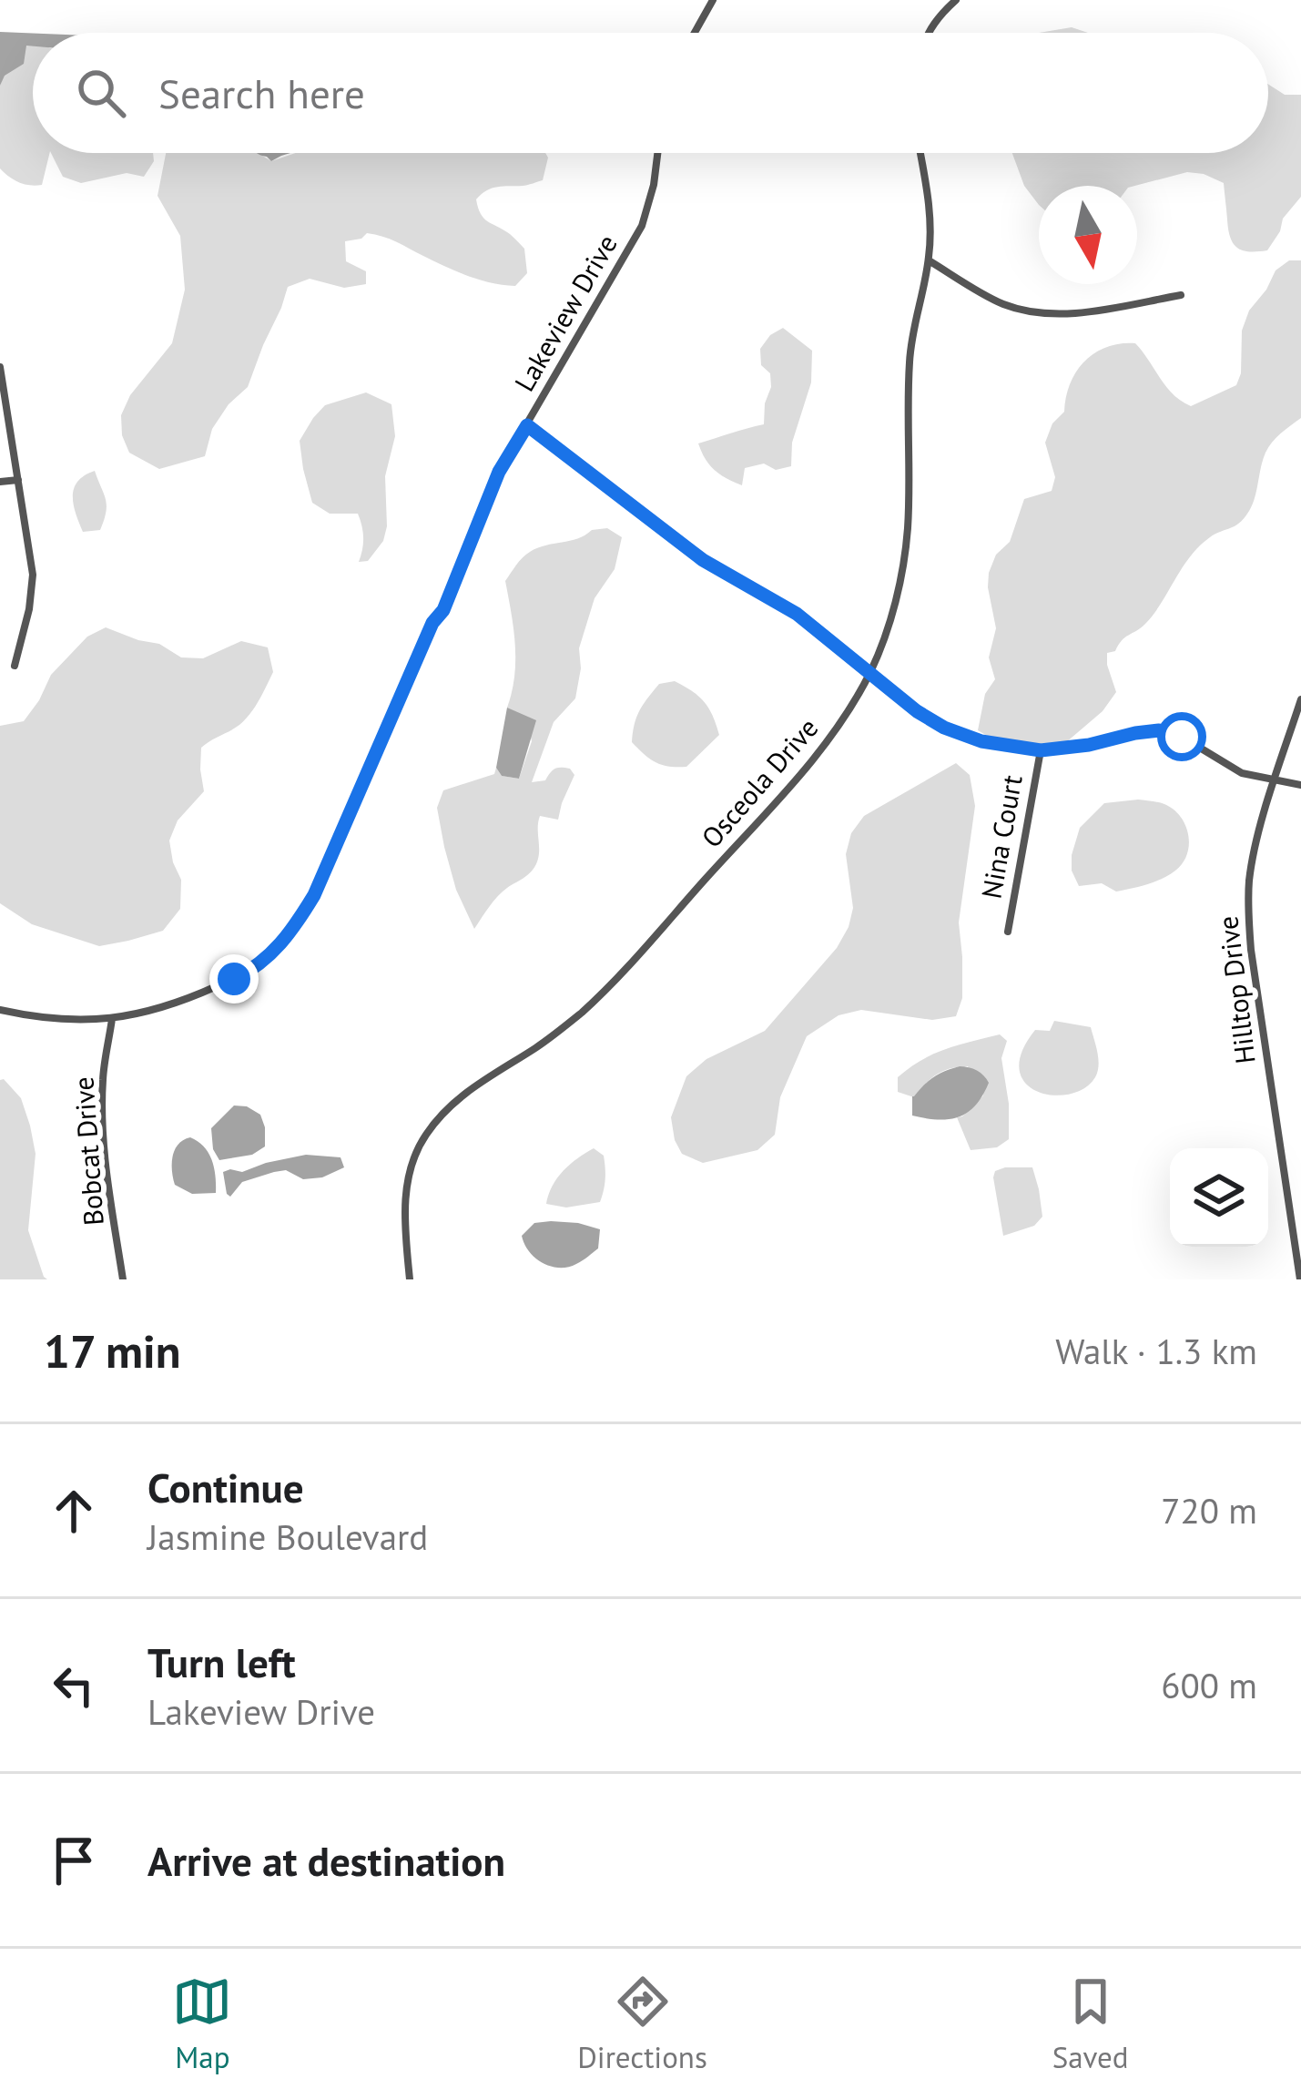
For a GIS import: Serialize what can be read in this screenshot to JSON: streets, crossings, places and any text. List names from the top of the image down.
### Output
{
  "streets": {
    "street": [
      "Lakeview Drive",
      "Osceola Drive",
      "Nina Court",
      "Hilltop Drive",
      "Bobcat Drive"
    ]
  },
  "crossings": [
    ["Lakeview Drive", "Bobcat Drive"]
  ],
  "north": "bottom",
  "page": {
    "search": "Search here",
    "heading": ["17 min", "Walk · 1.3 km"],
    "list": [
      ["Continue", "Jasmine Boulevard", "720 m"],
      ["Turn left", "Lakeview Drive", "600 m"],
      "Arrive at destination"
    ],
    "nav": ["Map", "Directions", "Saved"]
  }
}
